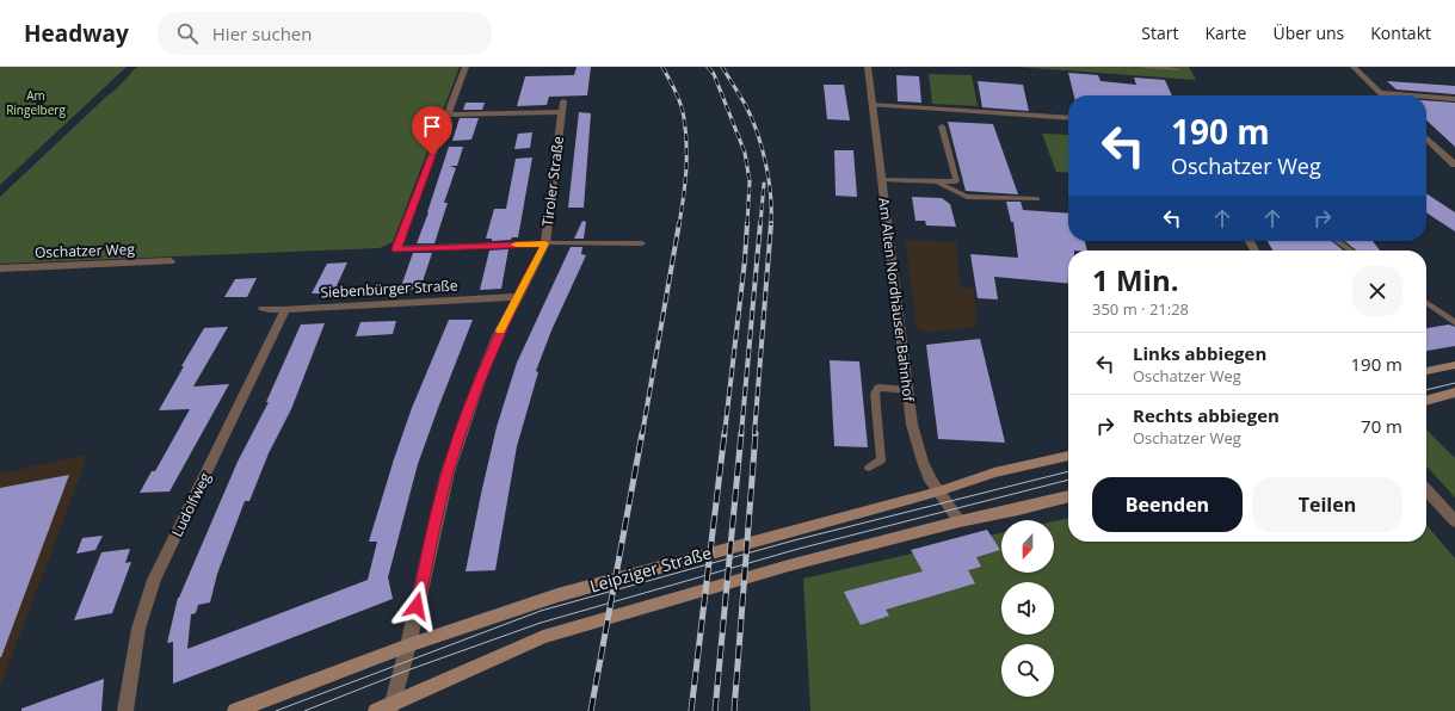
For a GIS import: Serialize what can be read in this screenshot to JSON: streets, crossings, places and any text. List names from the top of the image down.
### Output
{
  "streets": {
    "main road": ["Leipziger Straße"],
    "street": [
      "Tiroler Straße",
      "Oschatzer Weg",
      "Siebenbürger Straße",
      "Am Alten Nordhäuser Bahnhof",
      "Ludolfweg"
    ]
  },
  "crossings": [
    ["Tiroler Straße", "Siebenbürger Straße"],
    ["Tiroler Straße", "Leipziger Straße"],
    ["Siebenbürger Straße", "Ludolfweg"],
    ["Am Alten Nordhäuser Bahnhof", "Leipziger Straße"]
  ],
  "parks": ["Am Ringelberg"],
  "north": "bottom",
  "page": {
    "header": "Headway",
    "search": "Hier suchen",
    "nav": [
      "Start",
      "Karte",
      "Über uns",
      "Kontakt"
    ],
    "turn": ["190 m", "Oschatzer Weg"],
    "heading": ["1 Min.", "350 m · 21:28"],
    "list": [
      {
        "name": "Links abbiegen",
        "note": "Oschatzer Weg",
        "value": "190 m"
      },
      {
        "name": "Rechts abbiegen",
        "note": "Oschatzer Weg",
        "value": "70 m"
      }
    ],
    "buttons": ["Beenden", "Teilen"]
  }
}
